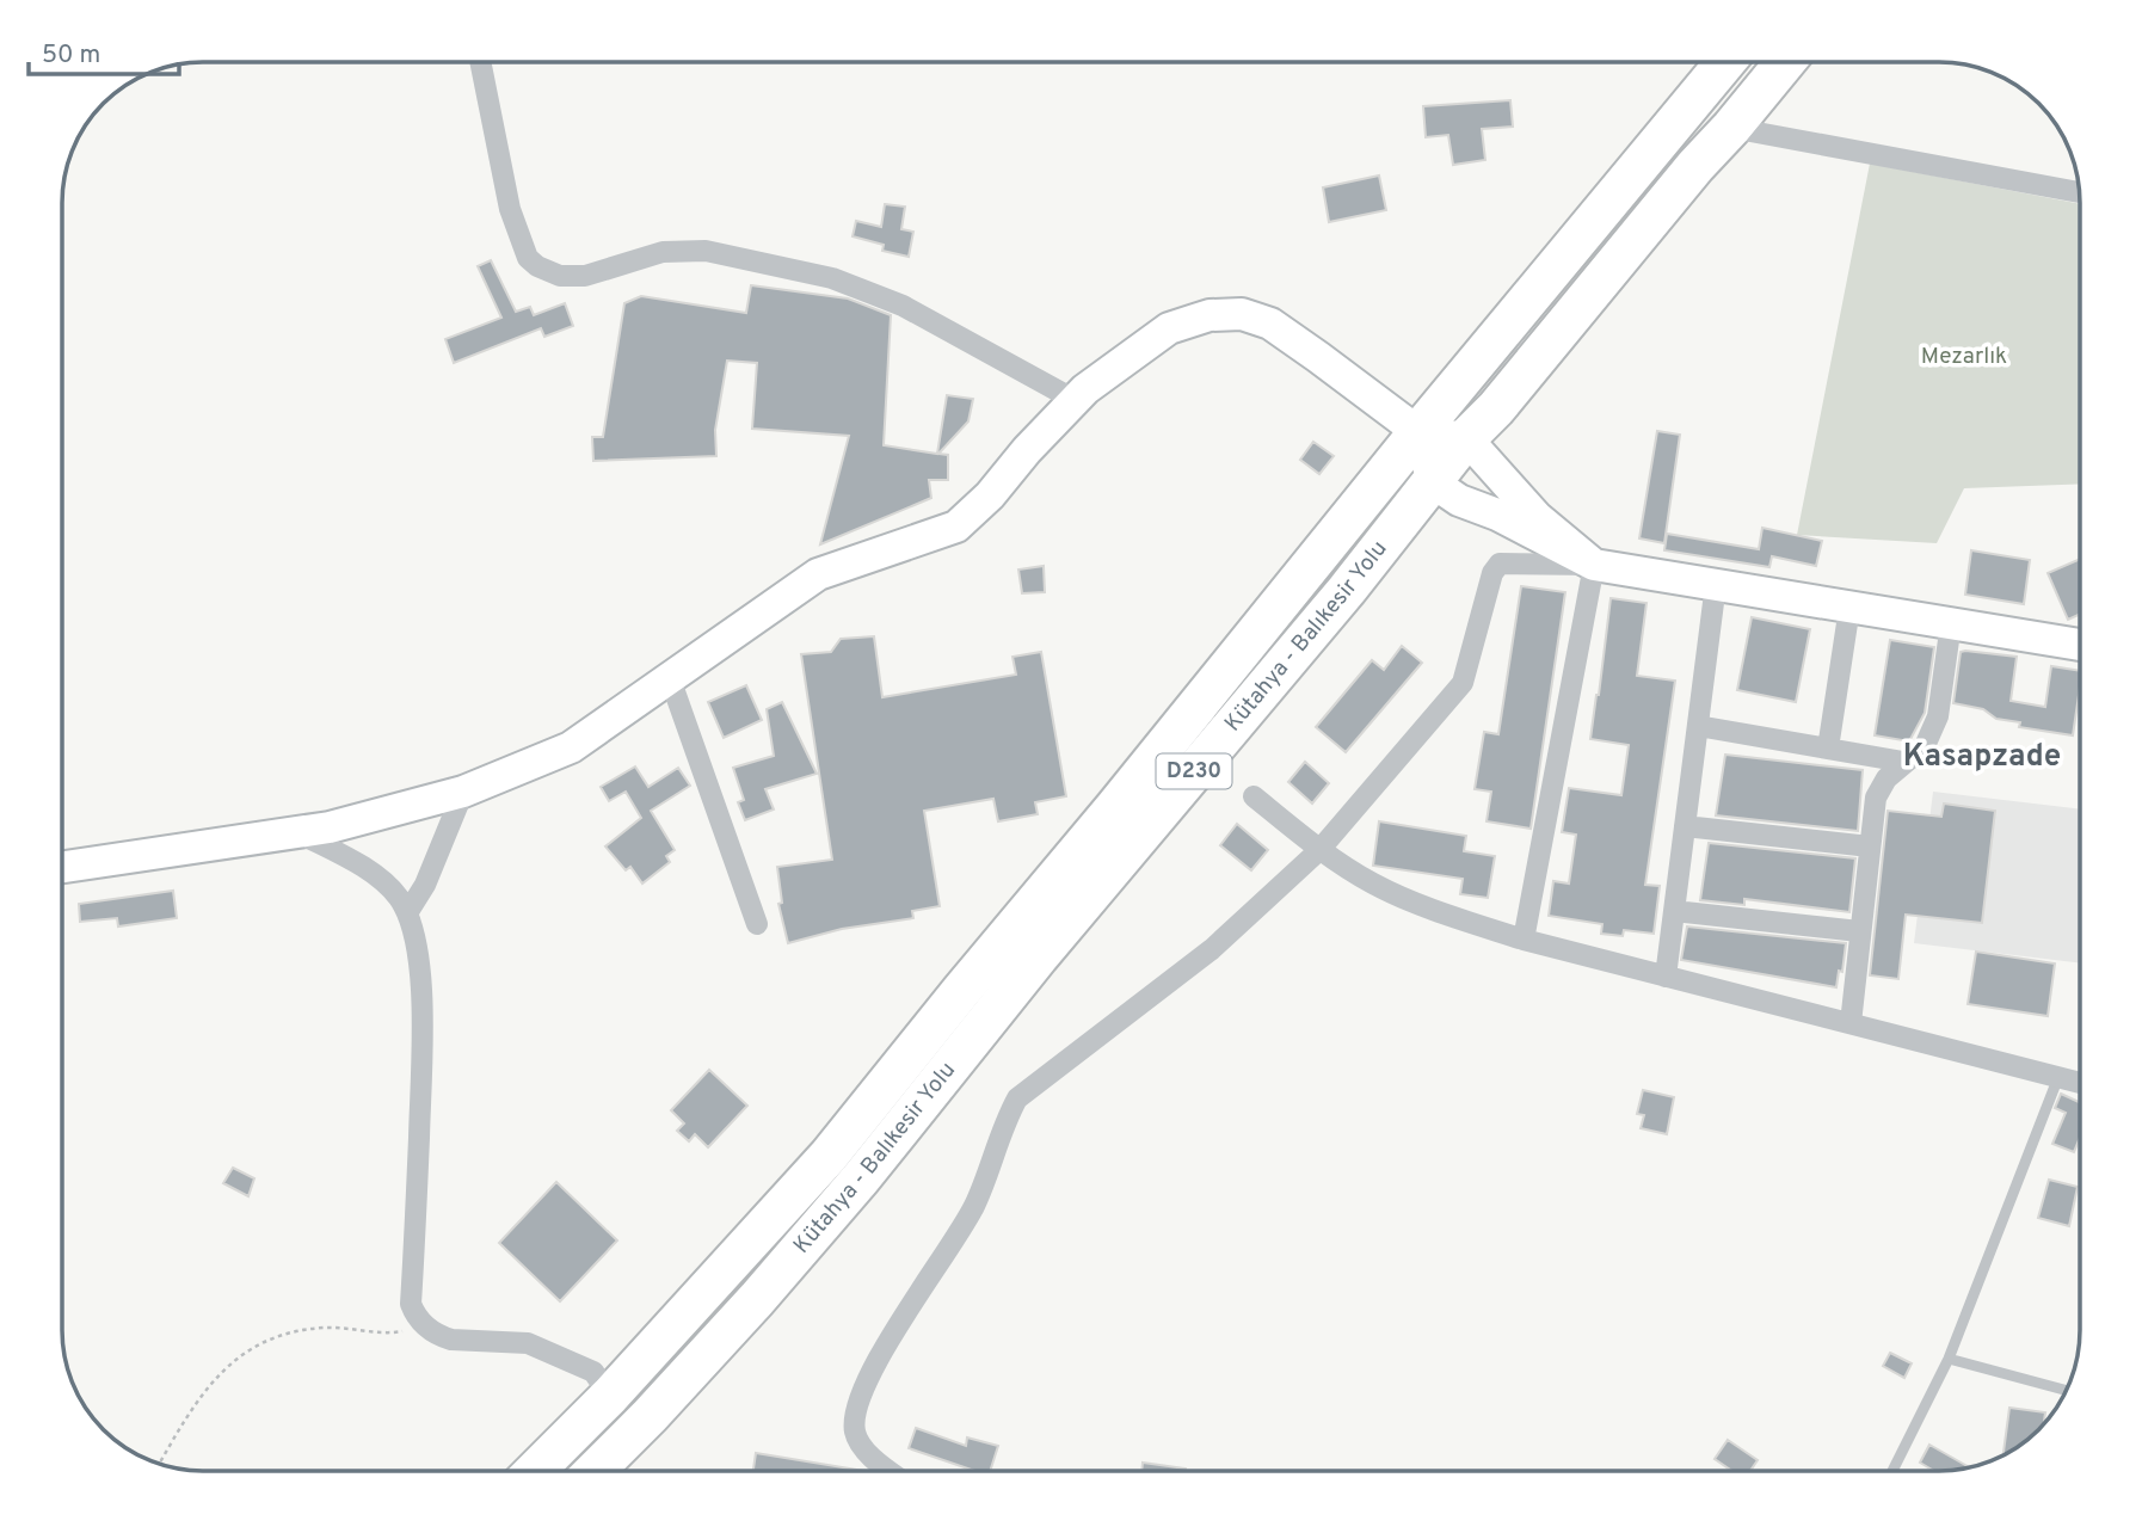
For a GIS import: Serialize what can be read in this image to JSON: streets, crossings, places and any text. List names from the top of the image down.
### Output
{
  "streets": {
    "highway": ["Kütahya - Balıkesir Yolu", "D230"]
  },
  "districts": ["Kasapzade"],
  "parks": ["Mezarlık"],
  "scale_bar": "50 m"
}
